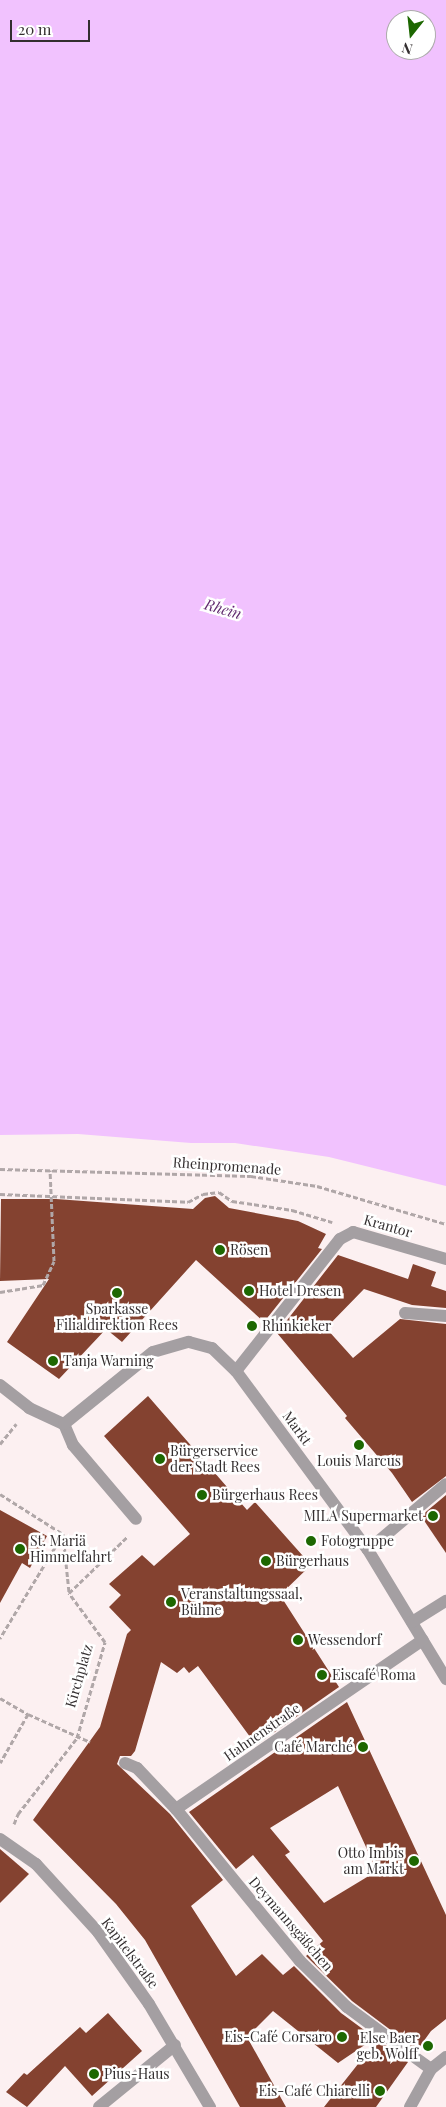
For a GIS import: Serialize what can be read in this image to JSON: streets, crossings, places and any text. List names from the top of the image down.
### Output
{
  "streets": {
    "street": [
      "Krantor",
      "Markt",
      "Hahnenstraße",
      "Deymannsgäßchen",
      "Kapitelstraße"
    ],
    "path": ["Rheinpromenade", "Kirchplatz"]
  },
  "crossings": [
    ["Krantor", "Markt"],
    ["Markt", "Hahnenstraße"],
    ["Kirchplatz", "Kapitelstraße"],
    ["Hahnenstraße", "Deymannsgäßchen"]
  ],
  "water": ["Rhein"],
  "places": [
    "Rösen",
    "Hotel Dresen",
    "Sparkasse Filialdirektion Rees",
    "Rhinkieker",
    "Tanja Warning",
    "Louis Marcus",
    "Bürgerservice der Stadt Rees",
    "Bürgerhaus Rees",
    "MILA Supermarket",
    "Fotogruppe",
    "St. Mariä Himmelfahrt",
    "Bürgerhaus",
    "Veranstaltungssaal, Bühne",
    "Wessendorf",
    "Eiscafé Roma",
    "Café Marché",
    "Otto Imbis am Markt",
    "Eis-Café Corsaro",
    "Else Baer geb. Wolff",
    "Pius-Haus",
    "Eis-Café Chiarelli"
  ],
  "scale_bar": "20 m",
  "north": "bottom"
}
